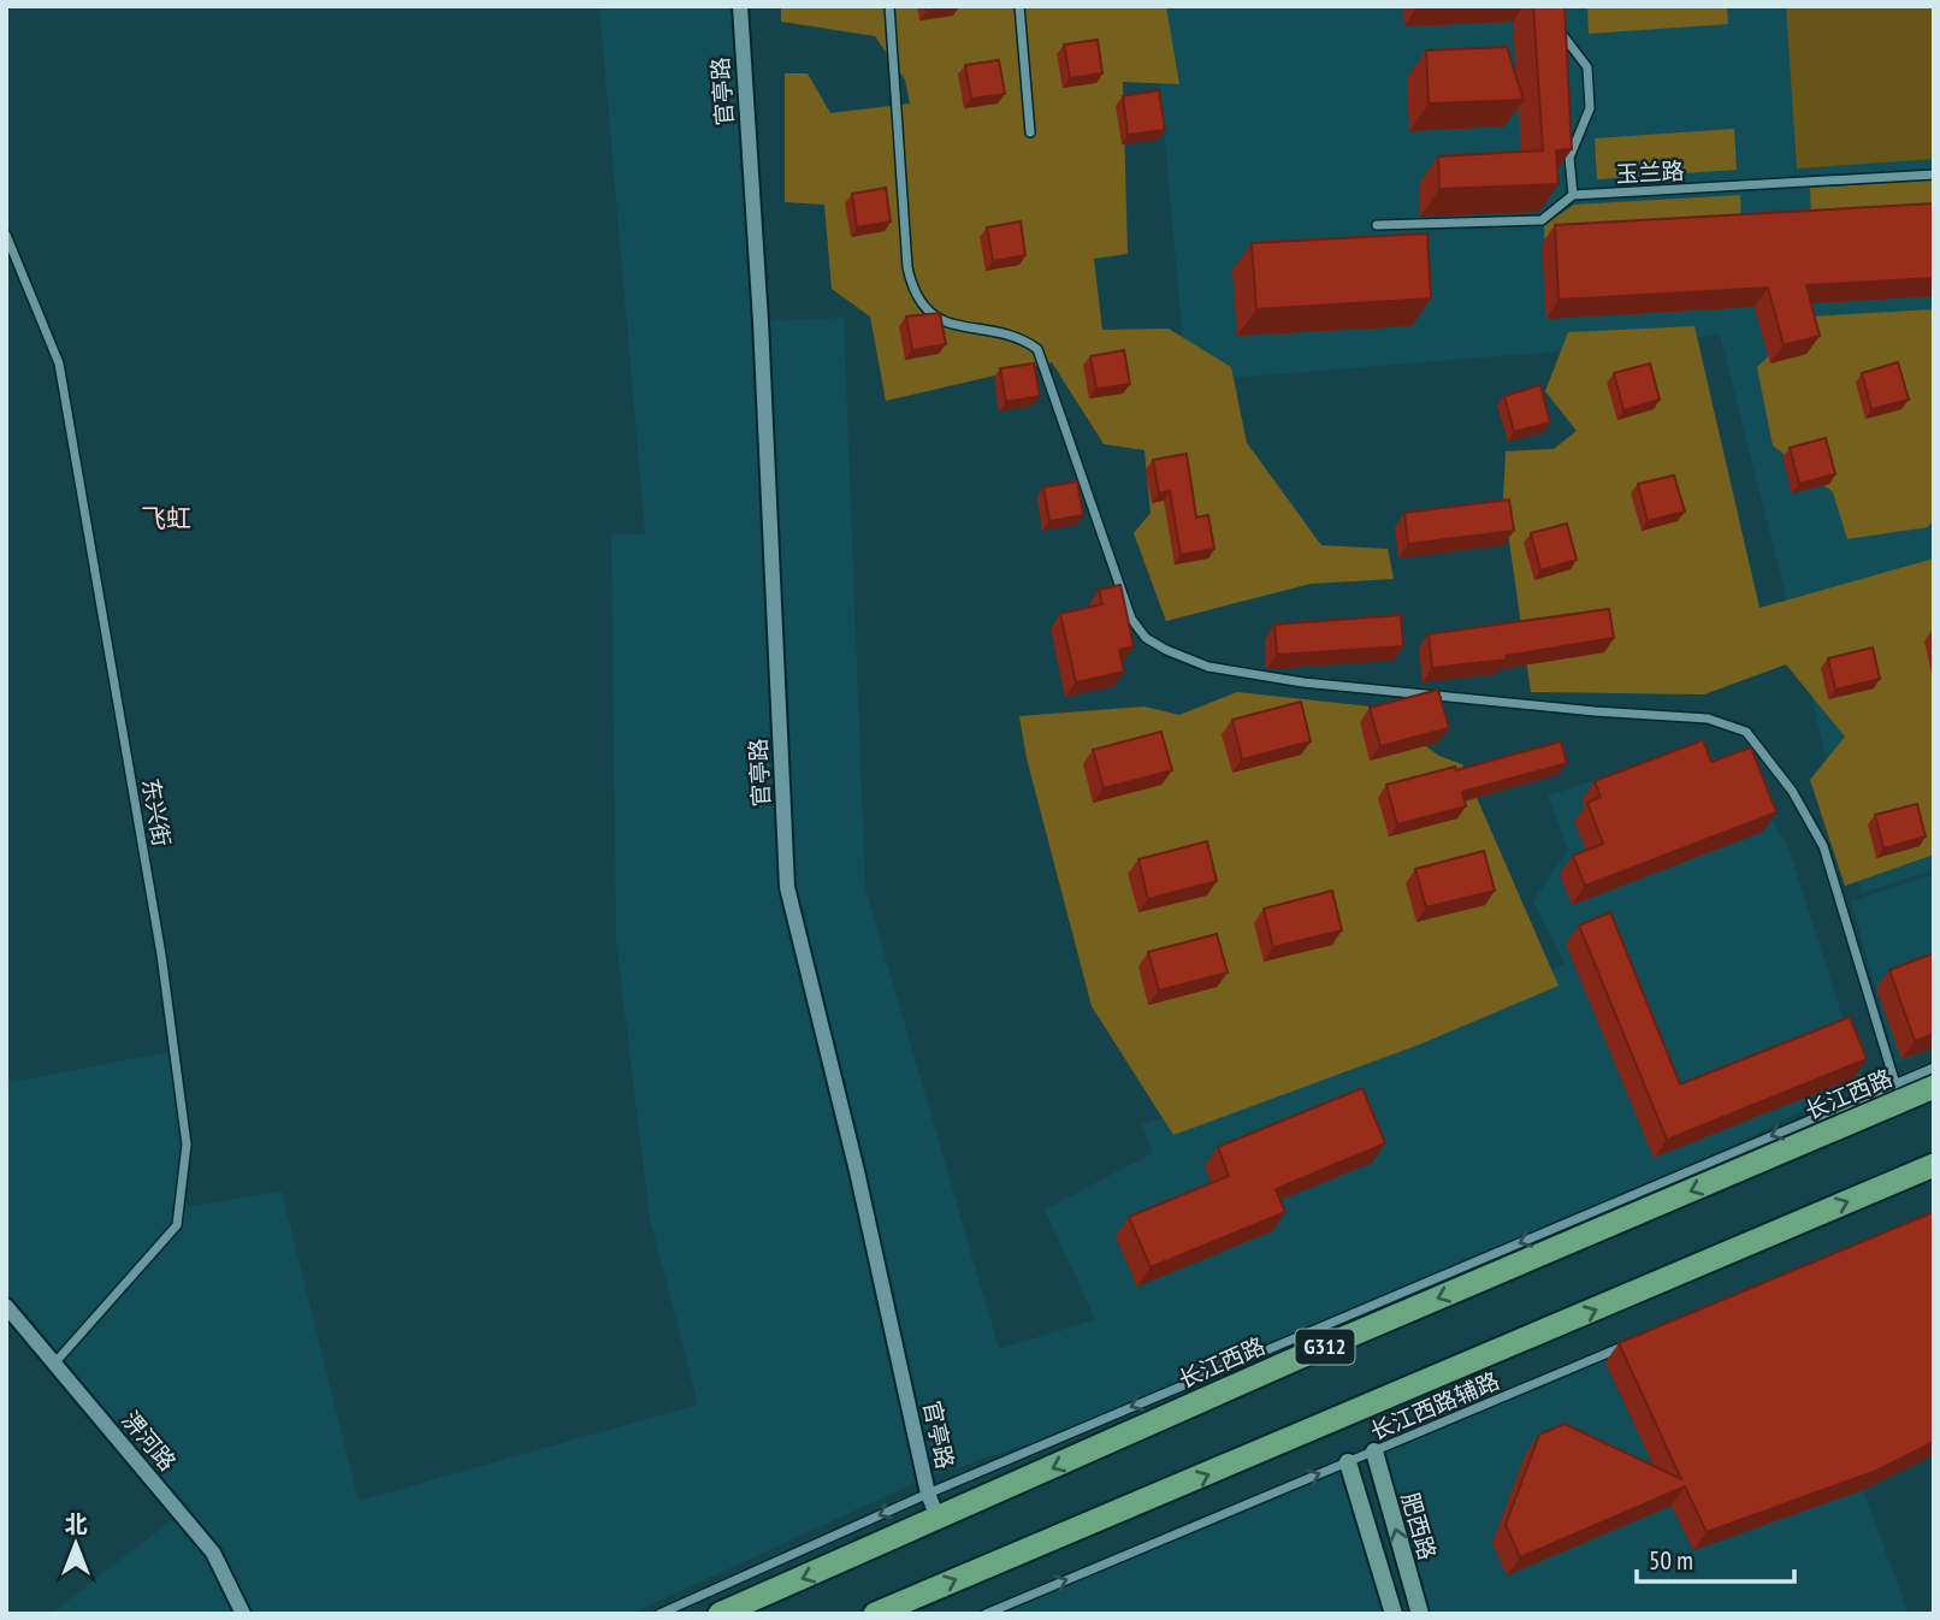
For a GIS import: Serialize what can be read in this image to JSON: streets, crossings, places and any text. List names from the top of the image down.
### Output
{
  "streets": {
    "highway": ["长江西路", "G312"],
    "main road": ["肥西路"],
    "street": [
      "官亭路",
      "玉兰路",
      "东兴街",
      "长江西路辅路",
      "淠河路"
    ]
  },
  "crossings": [
    ["官亭路", "长江西路"],
    ["东兴街", "淠河路"],
    ["长江西路辅路", "肥西路"]
  ],
  "one_way": ["长江西路辅路"],
  "districts": ["飞虹"],
  "scale_bar": "50 m",
  "north": "top"
}
